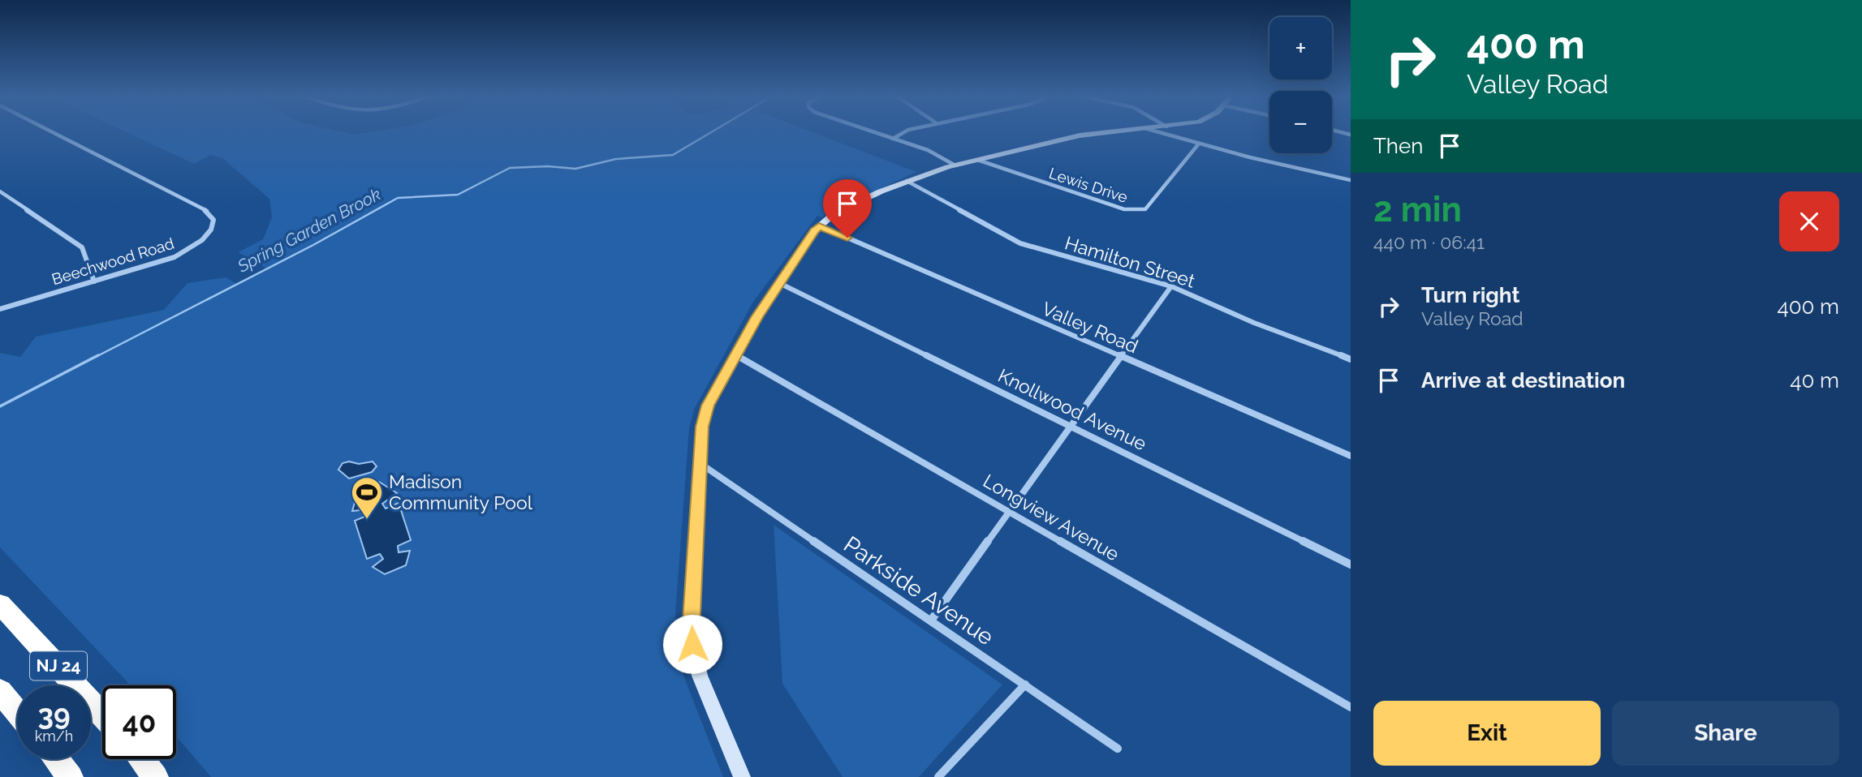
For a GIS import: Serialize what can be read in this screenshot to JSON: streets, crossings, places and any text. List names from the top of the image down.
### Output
{
  "streets": {
    "highway": ["NJ 24"],
    "street": [
      "Lewis Drive",
      "Beechwood Road",
      "Hamilton Street",
      "Valley Road",
      "Knollwood Avenue",
      "Longview Avenue",
      "Parkside Avenue"
    ]
  },
  "water": ["Spring Garden Brook"],
  "places": {
    "sports": ["Madison Community Pool"]
  },
  "page": {
    "turn": ["400 m", "Valley Road"],
    "map_buttons": ["+", "−"],
    "then": "Then",
    "heading": ["2 min", "440 m · 06:41"],
    "list": [
      {
        "name": "Turn right",
        "note": "Valley Road",
        "value": "400 m"
      },
      {
        "name": "Arrive at destination",
        "value": "40 m"
      }
    ],
    "speed": "39 km/h",
    "limit": "40",
    "buttons": ["Exit", "Share"]
  }
}
